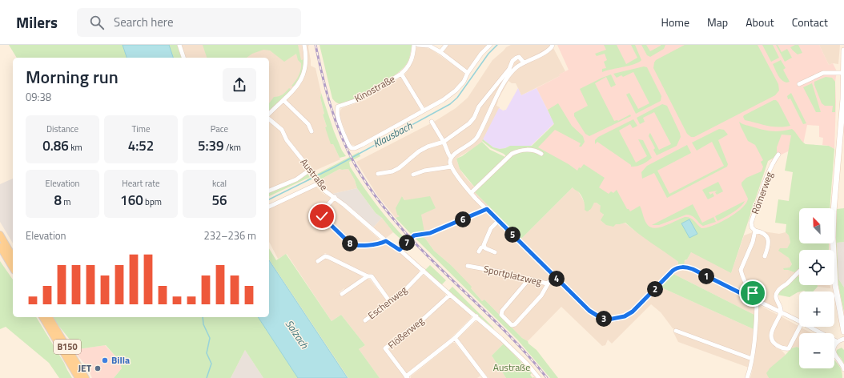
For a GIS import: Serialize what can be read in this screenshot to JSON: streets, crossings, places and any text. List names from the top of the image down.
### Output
{
  "streets": {
    "main road": ["B150"],
    "street": [
      "Kinostraße",
      "Austraße",
      "Römerweg",
      "Sportplatzweg",
      "Eschenweg",
      "Flößerweg"
    ]
  },
  "crossings": [
    ["Austraße", "Eschenweg"],
    ["Austraße", "Flößerweg"]
  ],
  "water": ["Klausbach", "Salzach"],
  "parks": ["Austraße"],
  "places": ["Billa", "JET"],
  "north": "top left",
  "page": {
    "header": "Milers",
    "search": "Search here",
    "nav": [
      "Home",
      "Map",
      "About",
      "Contact"
    ],
    "heading": ["Morning run", "09:38"],
    "stats": [
      ["Distance", "0.86 km"],
      ["Time", "4:52"],
      ["Pace", "5:39 /km"],
      ["Elevation", "8 m"],
      ["Heart rate", "160 bpm"],
      ["kcal", "56"]
    ],
    "map_buttons": ["+", "−"],
    "pins": [
      "6",
      "5",
      "7",
      "8",
      "1",
      "4",
      "2",
      "3"
    ],
    "chart": ["Elevation", "232–236 m"]
  }
}
